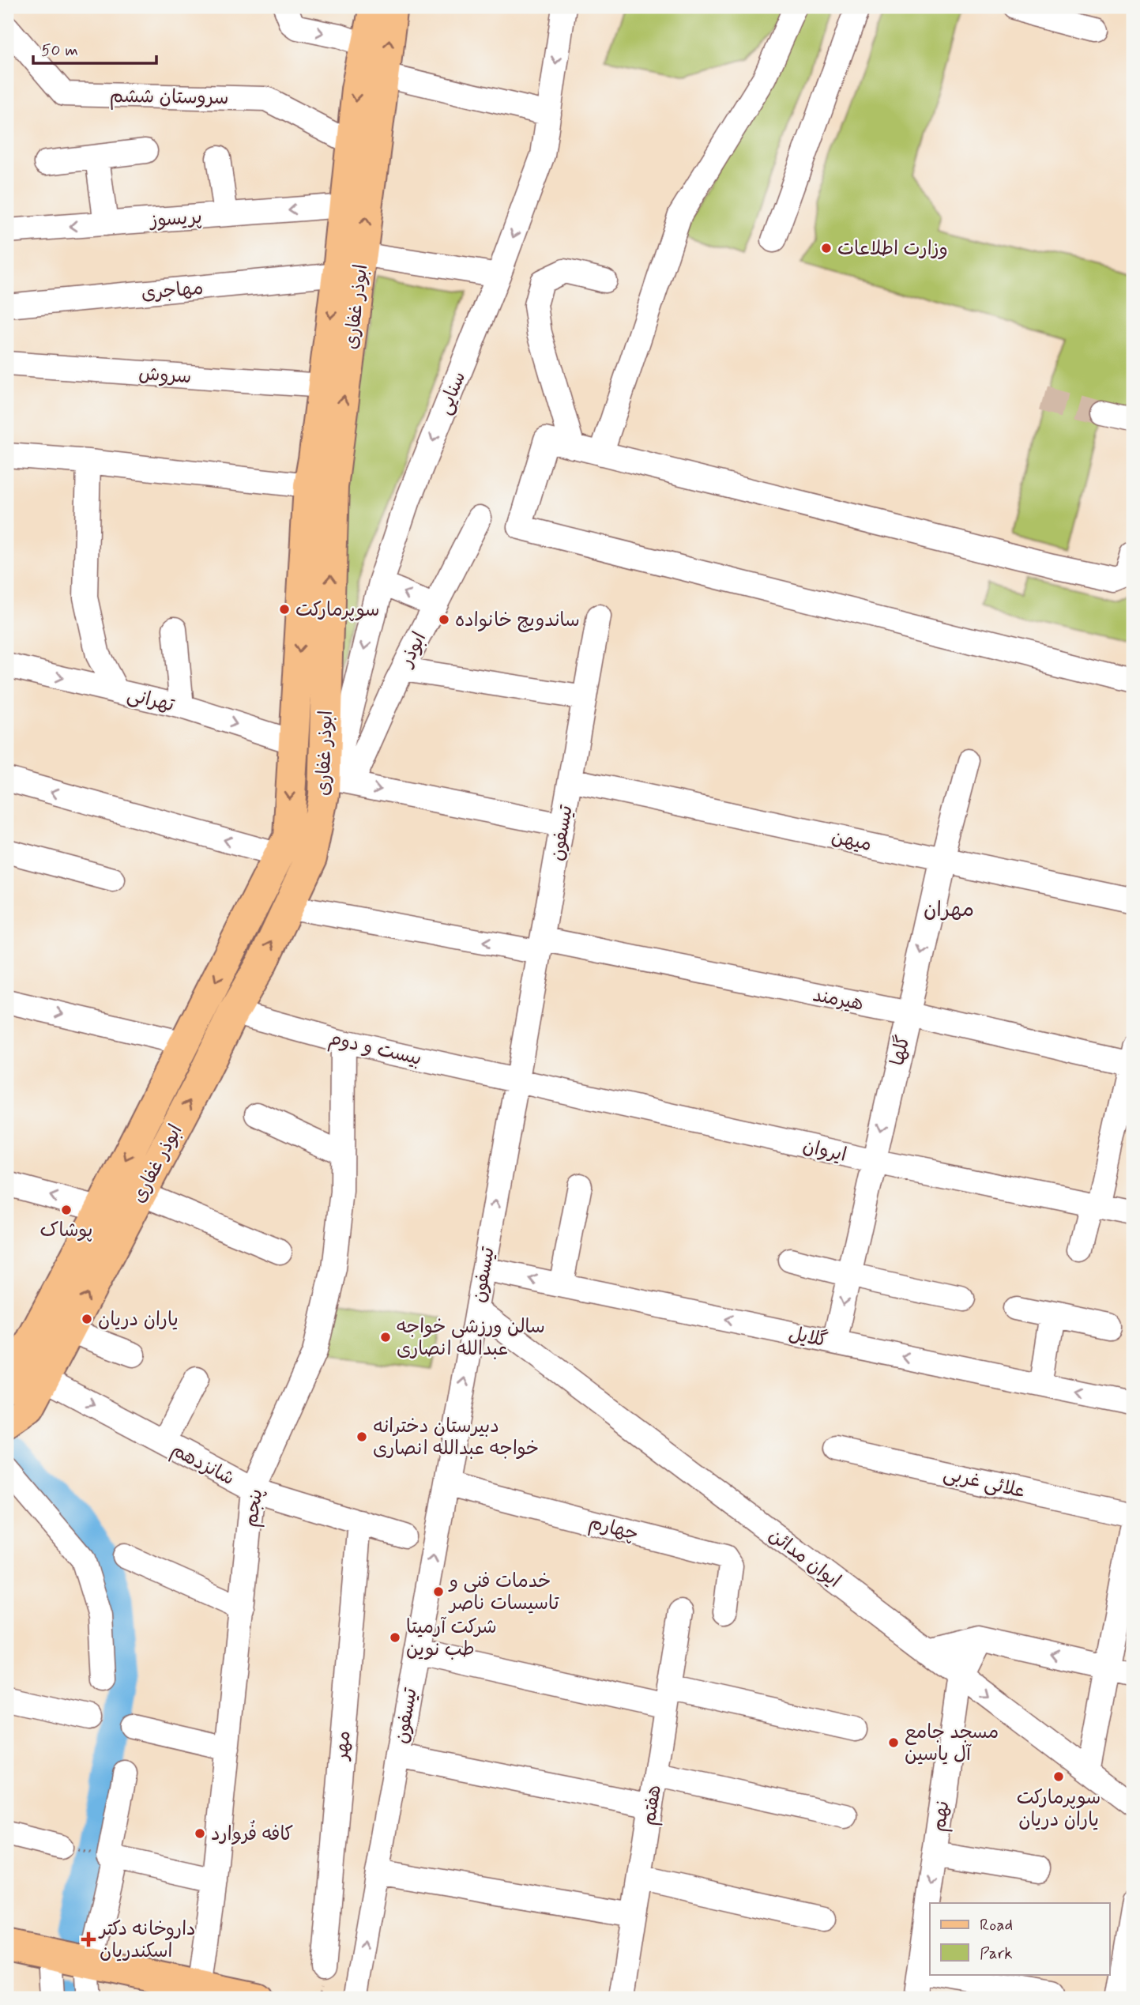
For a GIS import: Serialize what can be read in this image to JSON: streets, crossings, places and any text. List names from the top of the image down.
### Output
{
  "streets": {
    "main road": ["ابوذر غفاری"],
    "street": [
      "سروستان ششم",
      "پریسوز",
      "مهاجری",
      "سروش",
      "سنایی",
      "ابوذر",
      "تهرانی",
      "تیسفون",
      "میهن",
      "هیرمند",
      "بیست و دوم",
      "گلها",
      "ایروان",
      "گلایل",
      "شانزدهم",
      "علائی غربی",
      "پنجم",
      "چهارم",
      "ایوان مدائن",
      "مهر",
      "هفتم",
      "نهم"
    ]
  },
  "crossings": [
    ["سروستان ششم", "ابوذر غفاری"],
    ["پریسوز", "ابوذر غفاری"],
    ["مهاجری", "ابوذر غفاری"],
    ["ابوذر غفاری", "سروش"],
    ["ابوذر غفاری", "سنایی"],
    ["ابوذر غفاری", "ابوذر"],
    ["ابوذر غفاری", "تهرانی"],
    ["ابوذر غفاری", "هیرمند"],
    ["ابوذر غفاری", "بیست و دوم"],
    ["ابوذر غفاری", "شانزدهم"],
    ["سنایی", "ابوذر"],
    ["تیسفون", "میهن"],
    ["تیسفون", "هیرمند"],
    ["تیسفون", "بیست و دوم"],
    ["تیسفون", "ایروان"],
    ["تیسفون", "گلایل"],
    ["تیسفون", "چهارم"],
    ["تیسفون", "ایوان مدائن"],
    ["میهن", "گلها"],
    ["هیرمند", "گلها"],
    ["بیست و دوم", "ایروان"],
    ["بیست و دوم", "پنجم"],
    ["گلها", "ایروان"],
    ["گلها", "گلایل"],
    ["شانزدهم", "پنجم"],
    ["شانزدهم", "مهر"],
    ["ایوان مدائن", "نهم"]
  ],
  "one_way": ["پریسوز", "تیسفون", "گلها"],
  "districts": ["مهران"],
  "places": {
    "other": [
      "وزارت اطلاعات",
      "سوپرمارکت",
      "ساندویچ خانواده",
      "پوشاک",
      "یاران دریان",
      "سالن ورزشی خواجه عبدالله انصاری",
      "دبیرستان دخترانه خواجه عبدالله انصاری",
      "خدمات فنی و تاسیسات ناصر",
      "شرکت آرمیتا طب نوین",
      "مسجد جامع آل یاسین",
      "سوپرمارکت یاران دریان",
      "کافه فُروارد"
    ],
    "health": ["داروخانه دکتر اسکندریان"]
  },
  "legend": ["Road", "Park"],
  "scale_bar": "50 m"
}
